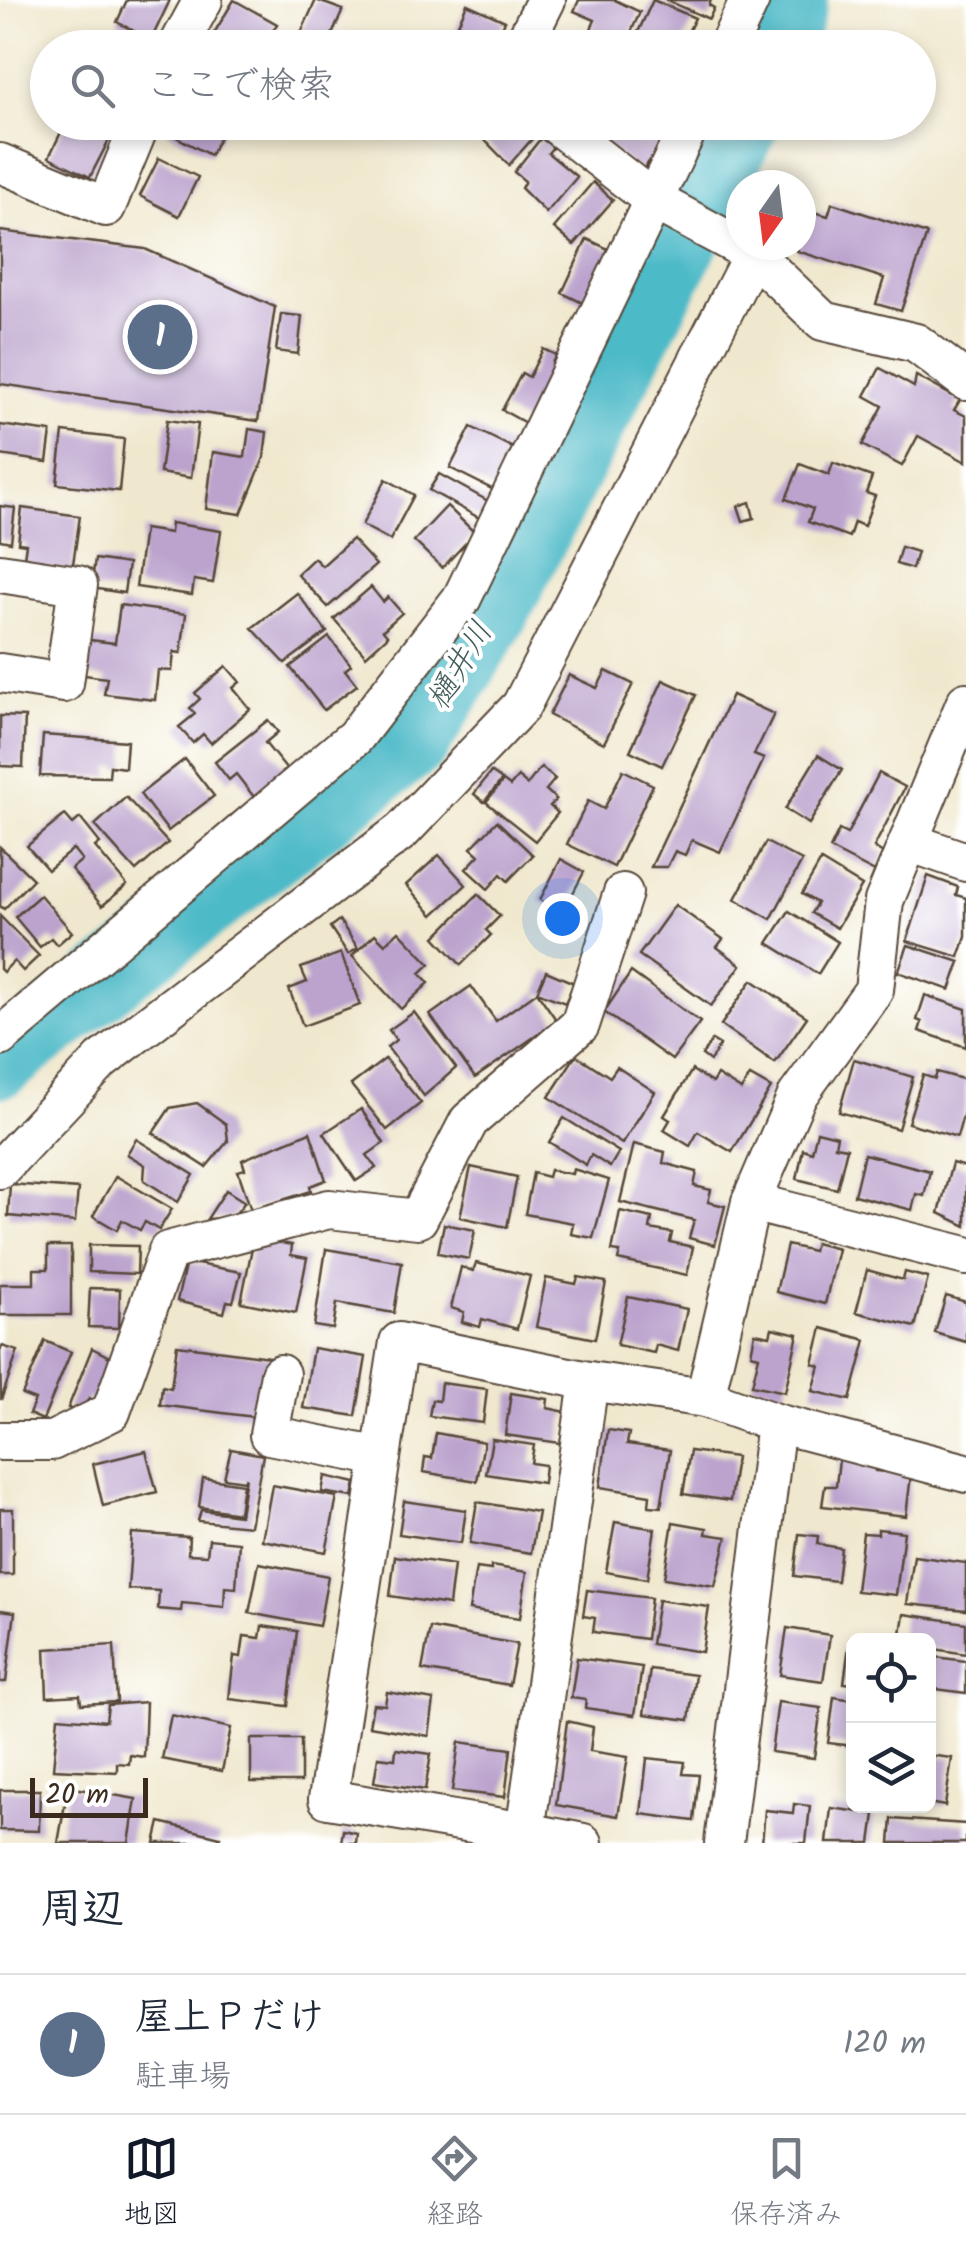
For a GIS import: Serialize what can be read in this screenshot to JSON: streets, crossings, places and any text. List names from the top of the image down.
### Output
{
  "water": ["樋井川"],
  "scale_bar": "20 m",
  "north": "bottom",
  "page": {
    "search": "ここで検索",
    "pins": "1",
    "scale": "20 m",
    "heading": "周辺",
    "list": [
      {
        "mark": "1",
        "name": "屋上Ｐだけ",
        "note": "駐車場",
        "value": "120 m"
      }
    ],
    "nav": ["地図", "経路", "保存済み"]
  }
}
